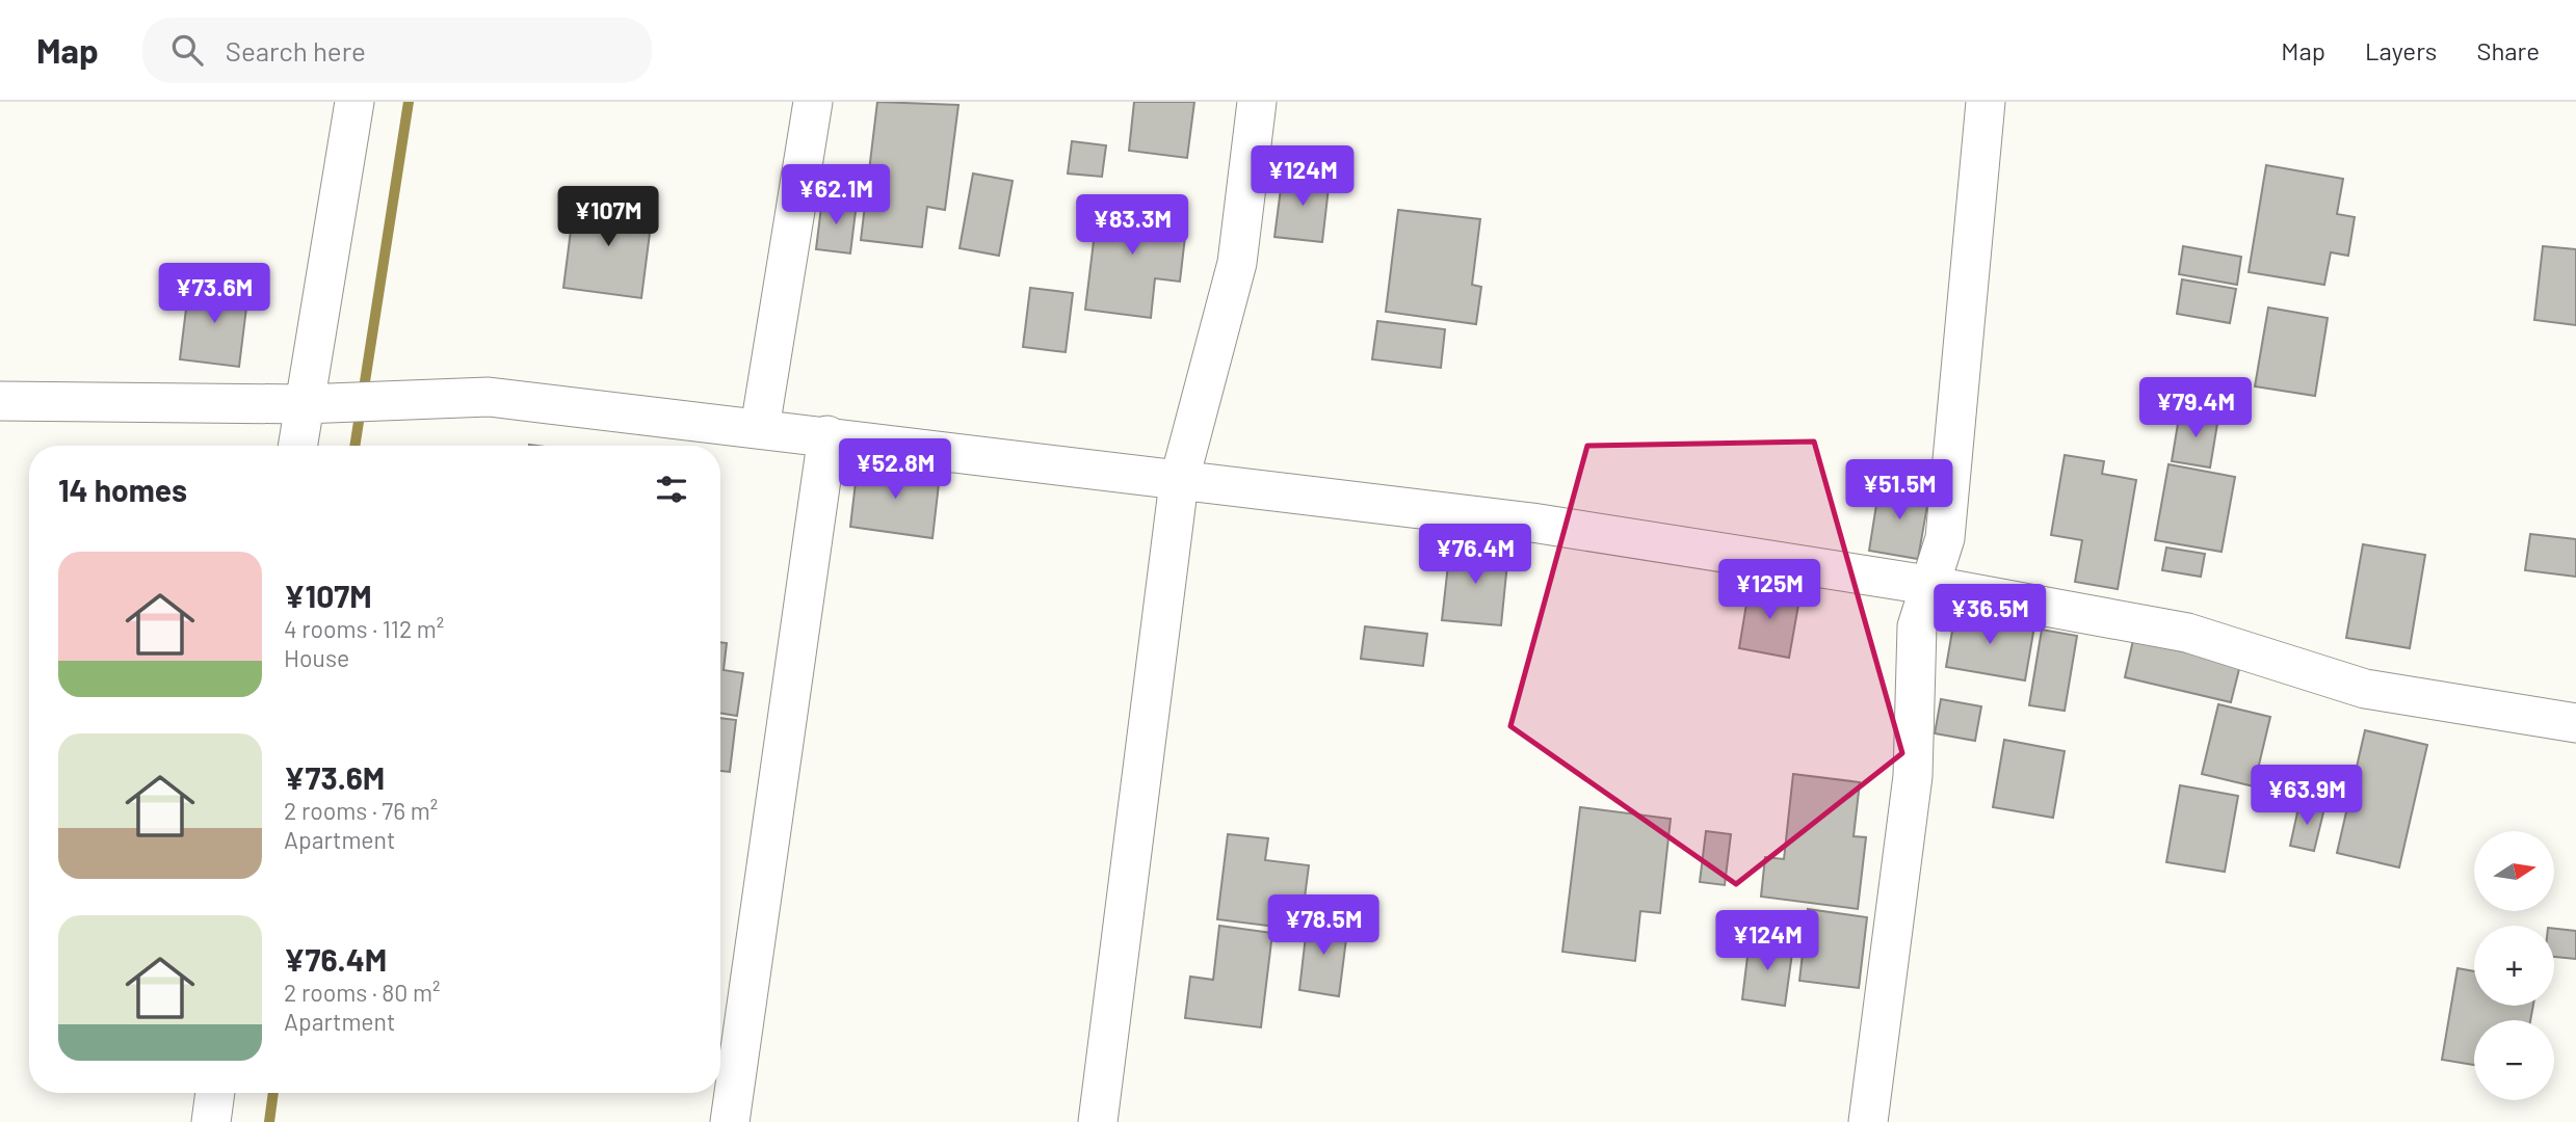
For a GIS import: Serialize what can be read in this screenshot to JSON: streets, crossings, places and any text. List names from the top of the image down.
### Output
{
  "north": "right",
  "page": {
    "header": "Map",
    "search": "Search here",
    "nav": ["Map", "Layers", "Share"],
    "price": [
      "¥124M",
      "¥62.1M",
      "¥107M",
      "¥83.3M",
      "¥73.6M",
      "¥79.4M",
      "¥52.8M",
      "¥51.5M",
      "¥76.4M",
      "¥125M",
      "¥36.5M",
      "¥63.9M",
      "¥78.5M",
      "¥124M"
    ],
    "heading": "14 homes",
    "list": [
      {
        "name": "¥107M",
        "note": "4 rooms · 112 m² · House"
      },
      {
        "name": "¥73.6M",
        "note": "2 rooms · 76 m² · Apartment"
      },
      {
        "name": "¥76.4M",
        "note": "2 rooms · 80 m² · Apartment"
      }
    ],
    "map_buttons": ["+", "−"]
  }
}
